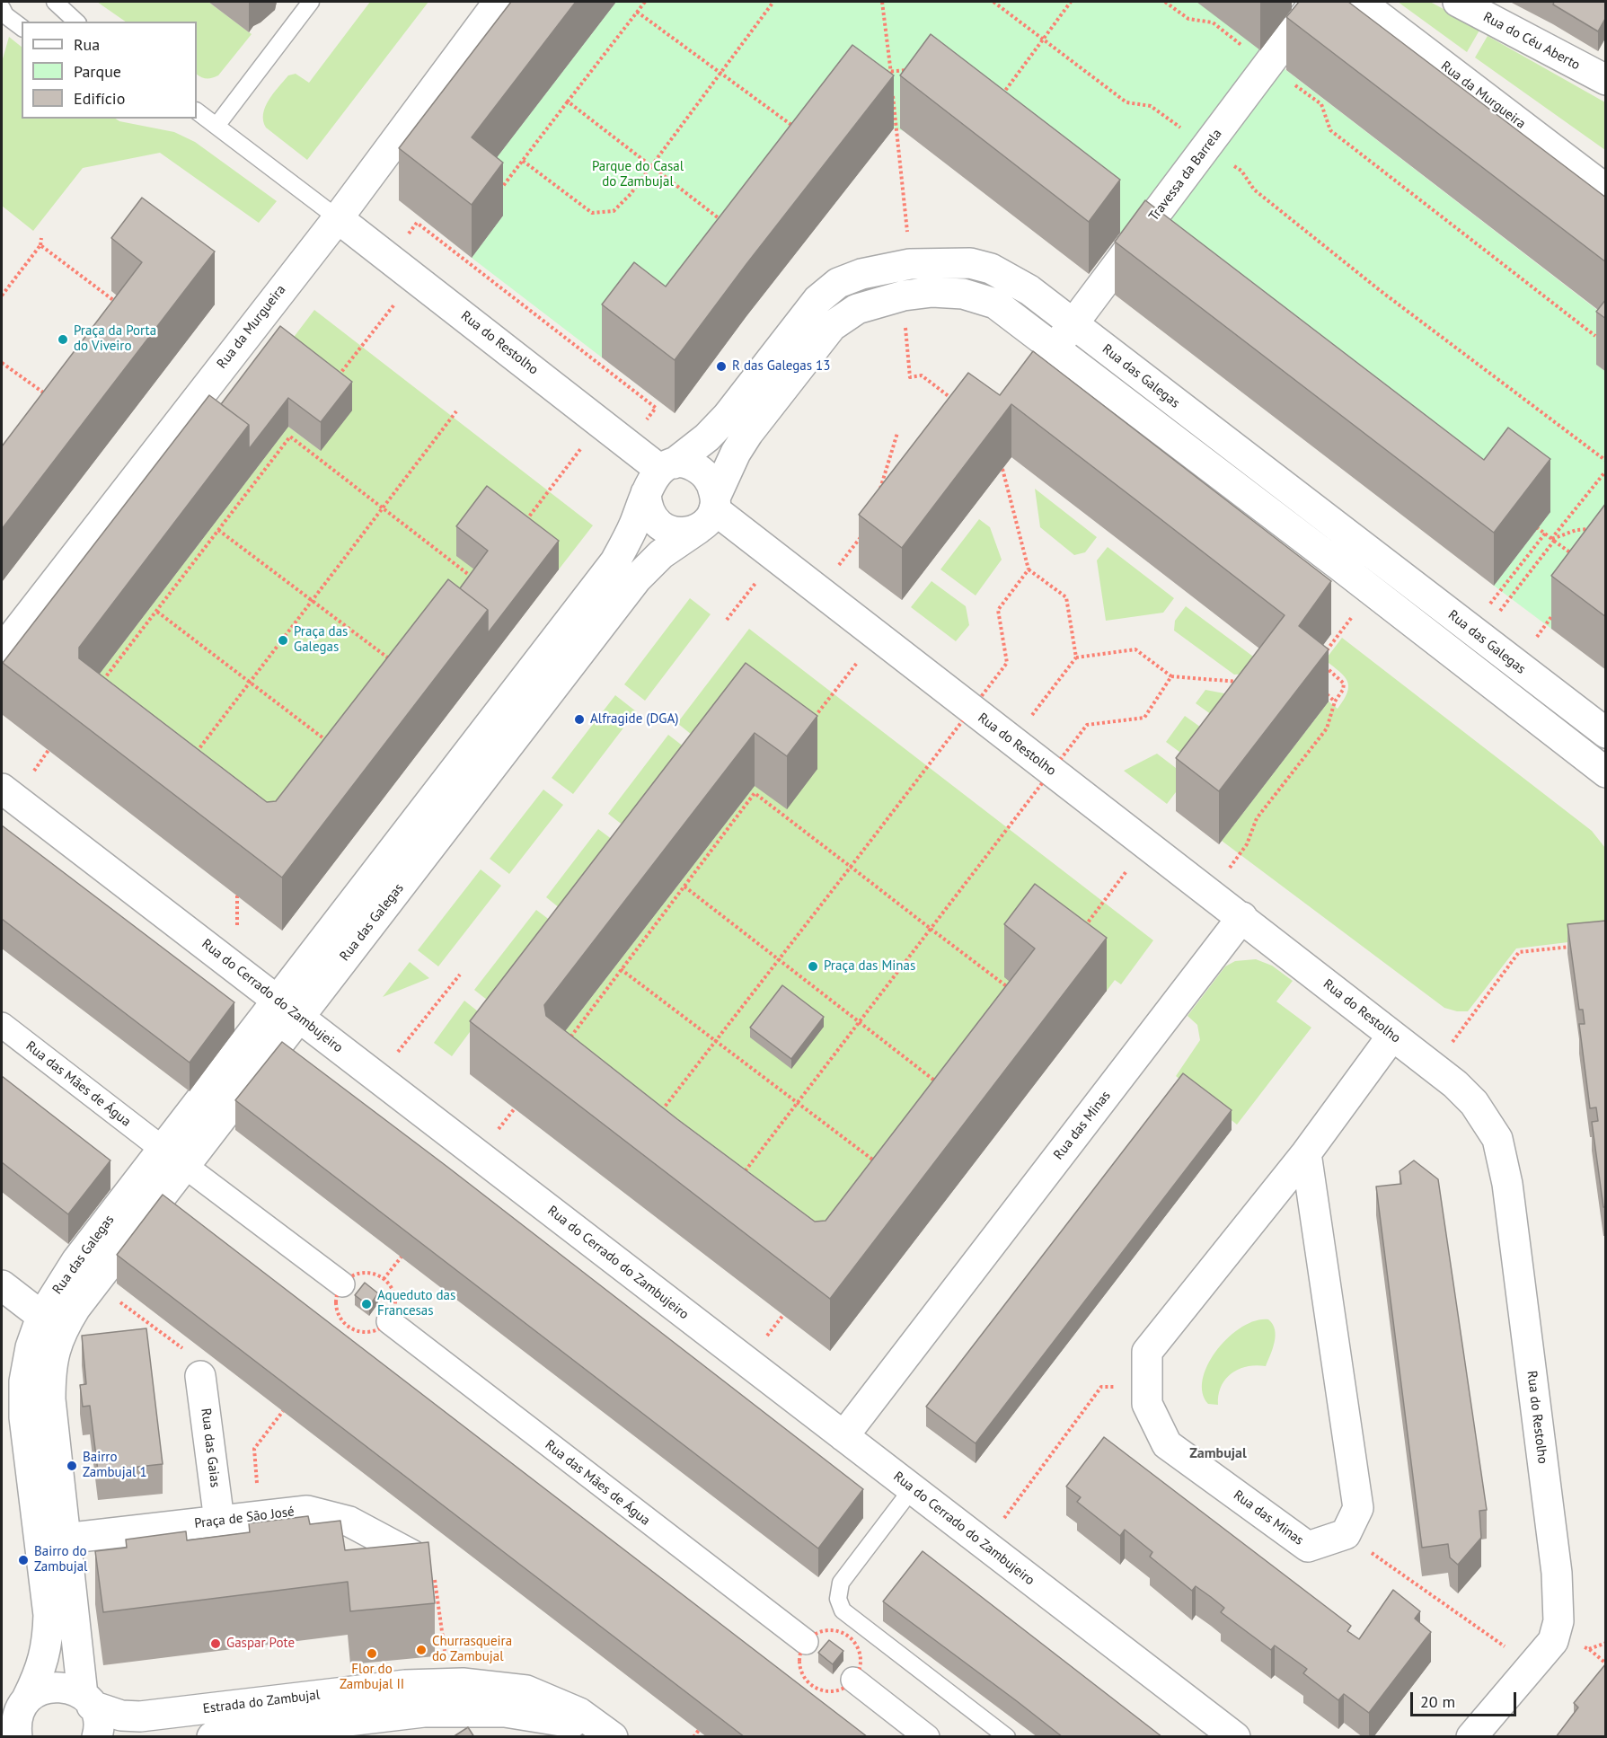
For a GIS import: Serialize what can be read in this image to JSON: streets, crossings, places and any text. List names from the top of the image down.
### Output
{
  "streets": {
    "street": [
      "Rua do Céu Aberto",
      "Rua da Murgueira",
      "Travessa da Barrela",
      "Rua do Restolho",
      "Rua das Galegas",
      "Rua do Cerrado do Zambujeiro",
      "Rua das Mães de Água",
      "Rua das Minas",
      "Rua das Gaias",
      "Praça de São José",
      "Estrada do Zambujal"
    ]
  },
  "crossings": [
    ["Rua da Murgueira", "Rua do Restolho"],
    ["Travessa da Barrela", "Rua das Galegas"],
    ["Rua do Restolho", "Rua das Galegas"],
    ["Rua do Restolho", "Rua das Minas"],
    ["Rua das Galegas", "Rua do Cerrado do Zambujeiro"],
    ["Rua do Cerrado do Zambujeiro", "Rua das Minas"],
    ["Rua das Gaias", "Praça de São José"]
  ],
  "districts": ["Zambujal"],
  "parks": ["Parque do Casal do Zambujal"],
  "places": [
    "Praça da Porta do Viveiro",
    "R das Galegas 13",
    "Praça das Galegas",
    "Alfragide (DGA)",
    "Praça das Minas",
    "Aqueduto das Francesas",
    "Bairro Zambujal 1",
    "Bairro do Zambujal",
    "Gaspar Pote",
    "Churrasqueira do Zambujal",
    "Flor do Zambujal II"
  ],
  "legend": ["Rua", "Parque", "Edifício"],
  "scale_bar": "20 m"
}
